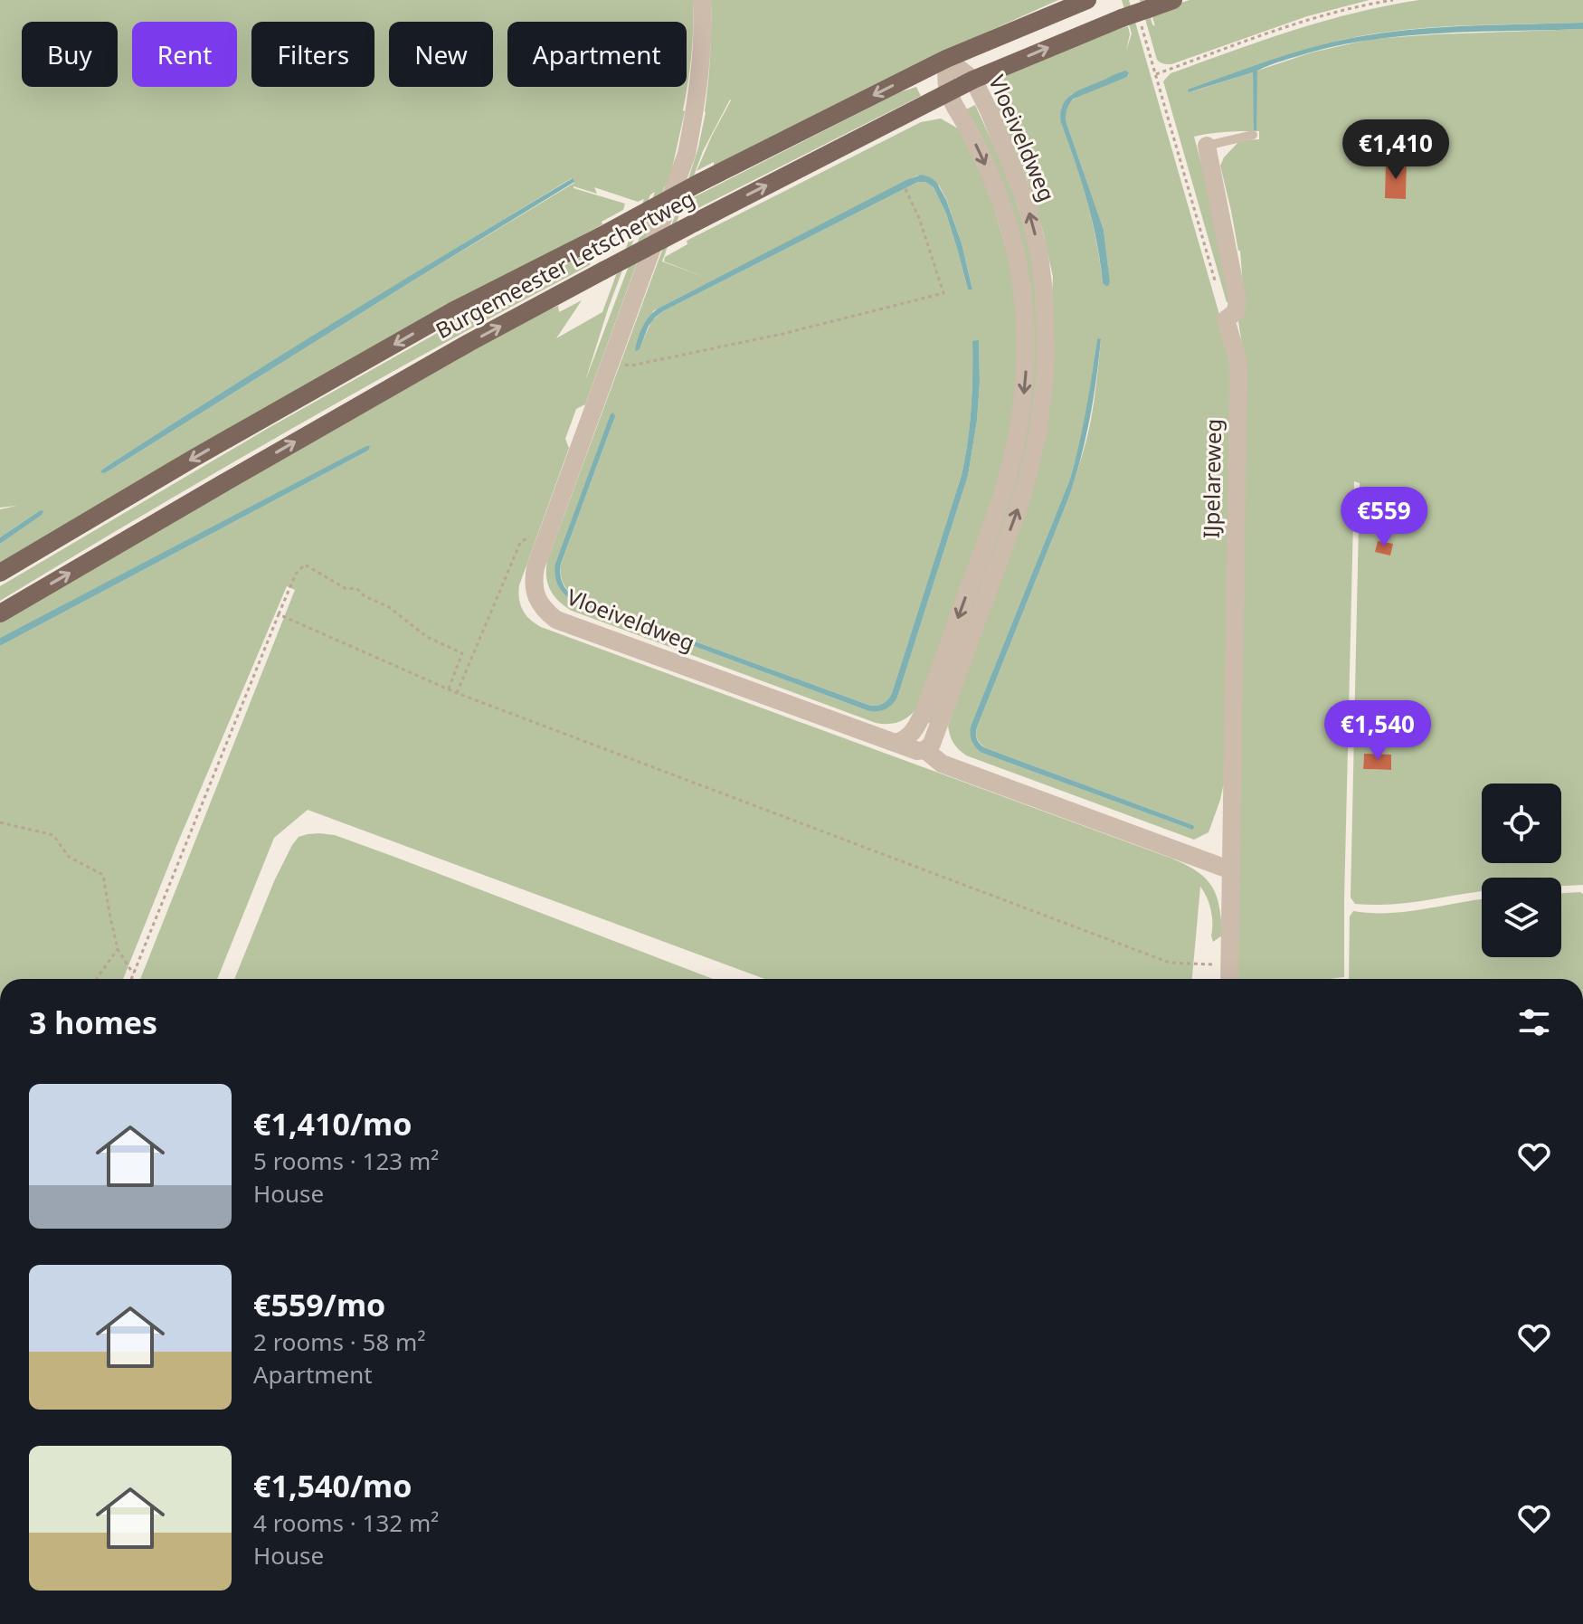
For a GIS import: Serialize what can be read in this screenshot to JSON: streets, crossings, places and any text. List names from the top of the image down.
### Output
{
  "streets": {
    "main road": ["Burgemeester Letschertweg"],
    "street": ["Vloeiveldweg", "IJpelareweg"]
  },
  "crossings": [
    ["Vloeiveldweg", "Burgemeester Letschertweg"]
  ],
  "page": {
    "chip": [
      "Buy",
      "Rent",
      "Filters",
      "New",
      "Apartment"
    ],
    "price": ["€1,410", "€559", "€1,540"],
    "heading": "3 homes",
    "list": [
      {
        "name": "€1,410/mo",
        "note": "5 rooms · 123 m² · House"
      },
      {
        "name": "€559/mo",
        "note": "2 rooms · 58 m² · Apartment"
      },
      {
        "name": "€1,540/mo",
        "note": "4 rooms · 132 m² · House"
      }
    ]
  }
}
